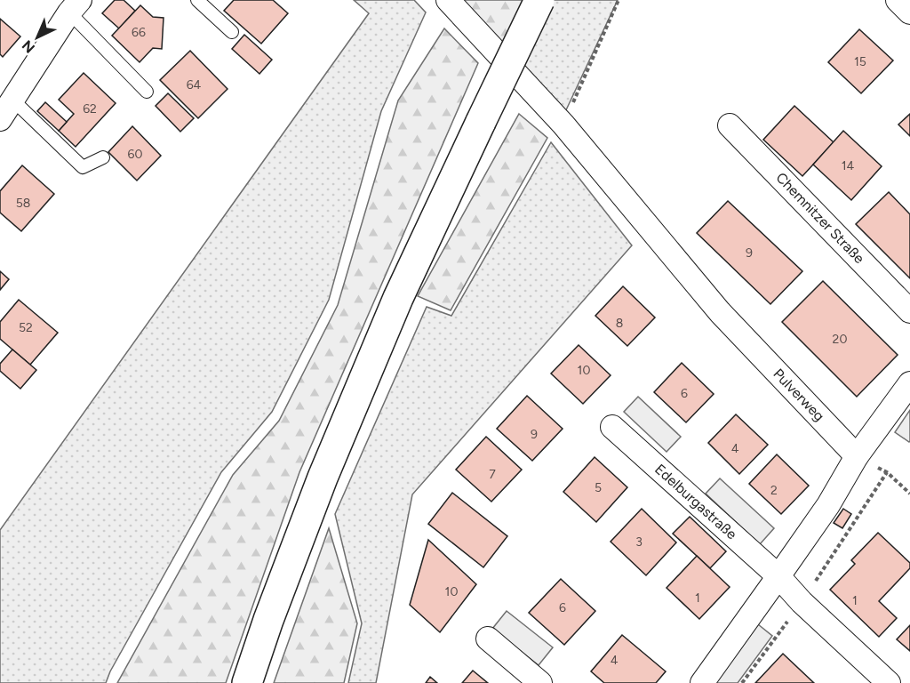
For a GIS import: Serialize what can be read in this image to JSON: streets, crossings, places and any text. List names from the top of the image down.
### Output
{
  "streets": {
    "street": ["Chemnitzer Straße", "Pulverweg", "Edelburgastraße"]
  },
  "house_numbers": [
    "66",
    "15",
    "64",
    "62",
    "60",
    "14",
    "58",
    "9",
    "8",
    "52",
    "20",
    "10",
    "6",
    "9",
    "4",
    "7",
    "5",
    "2",
    "3",
    "10",
    "1",
    "1",
    "6",
    "4"
  ],
  "north": "bottom left"
}
